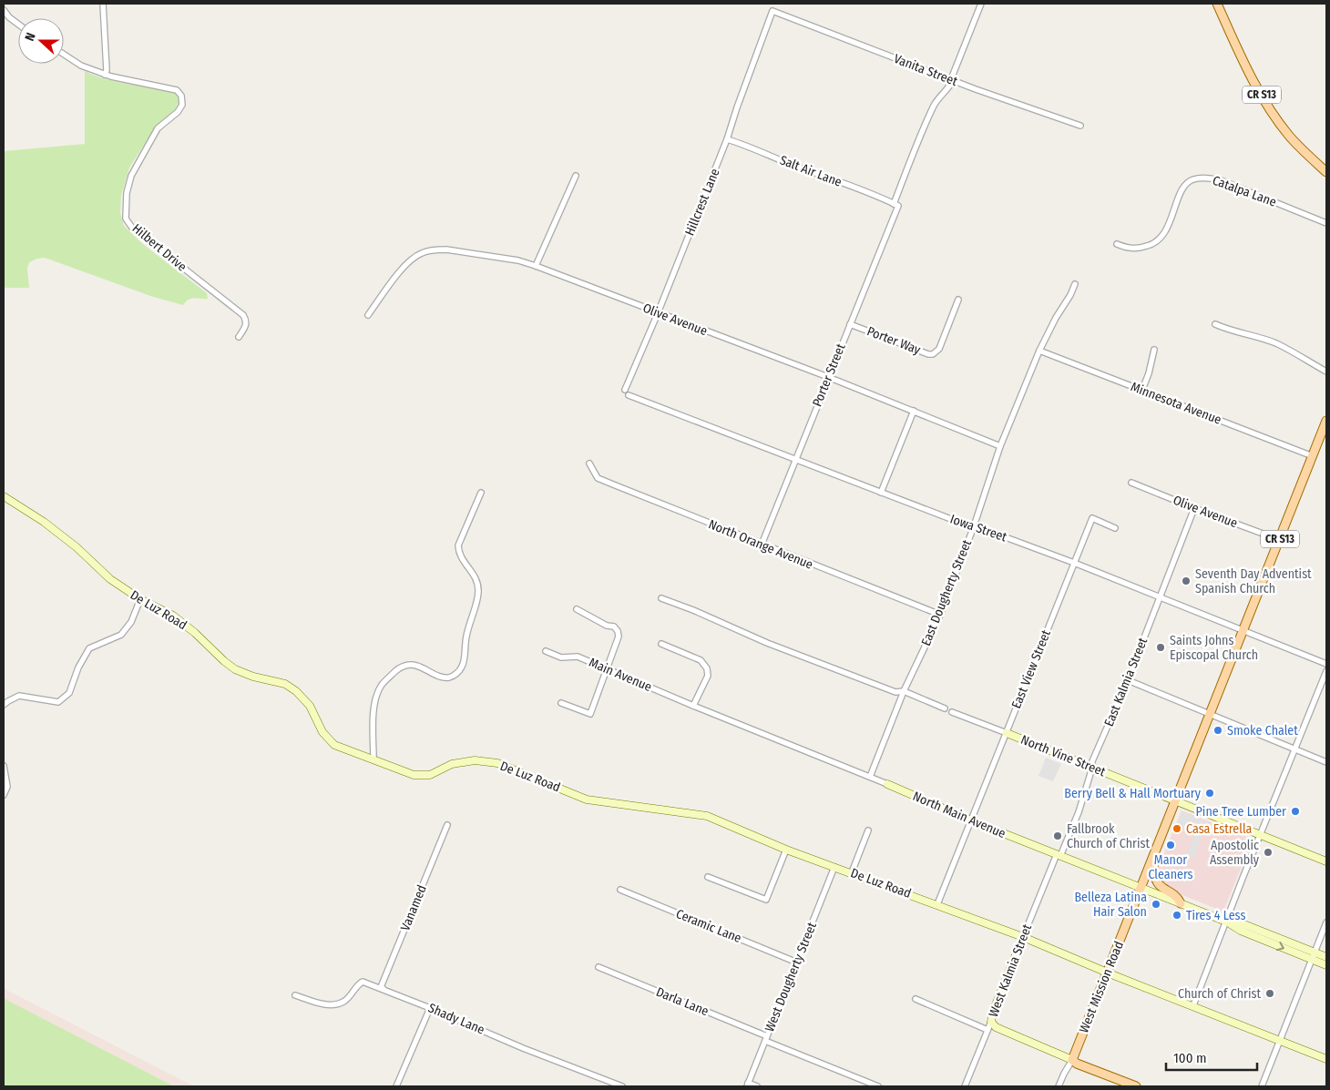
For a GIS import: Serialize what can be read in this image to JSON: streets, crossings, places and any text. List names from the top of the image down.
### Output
{
  "streets": {
    "main road": [
      "CR S13",
      "De Luz Road",
      "North Vine Street",
      "North Main Avenue",
      "West Kalmia Street",
      "West Mission Road"
    ],
    "street": [
      "Vanita Street",
      "Salt Air Lane",
      "Catalpa Lane",
      "Hillcrest Lane",
      "Hilbert Drive",
      "Olive Avenue",
      "Porter Way",
      "Porter Street",
      "Minnesota Avenue",
      "Iowa Street",
      "North Orange Avenue",
      "East Dougherty Street",
      "East View Street",
      "Main Avenue",
      "East Kalmia Street",
      "Vanamed",
      "Ceramic Lane",
      "West Dougherty Street",
      "Darla Lane",
      "Shady Lane"
    ]
  },
  "crossings": [
    ["Vanita Street", "Hillcrest Lane"],
    ["Vanita Street", "Porter Street"],
    ["CR S13", "Olive Avenue"],
    ["CR S13", "Minnesota Avenue"],
    ["CR S13", "Iowa Street"],
    ["CR S13", "North Vine Street"],
    ["CR S13", "North Main Avenue"],
    ["CR S13", "West Mission Road"],
    ["Salt Air Lane", "Hillcrest Lane"],
    ["Salt Air Lane", "Porter Street"],
    ["Hillcrest Lane", "Olive Avenue"],
    ["Hillcrest Lane", "Iowa Street"],
    ["Olive Avenue", "Porter Street"],
    ["Olive Avenue", "East Dougherty Street"],
    ["Olive Avenue", "East Kalmia Street"],
    ["Porter Way", "Porter Street"],
    ["Porter Street", "Iowa Street"],
    ["Porter Street", "North Orange Avenue"],
    ["Minnesota Avenue", "East Dougherty Street"],
    ["Iowa Street", "East Dougherty Street"],
    ["Iowa Street", "East View Street"],
    ["Iowa Street", "East Kalmia Street"],
    ["North Orange Avenue", "East Dougherty Street"],
    ["East Dougherty Street", "North Main Avenue"],
    ["De Luz Road", "East View Street"],
    ["De Luz Road", "West Kalmia Street"],
    ["De Luz Road", "West Dougherty Street"],
    ["De Luz Road", "West Mission Road"],
    ["East View Street", "North Vine Street"],
    ["East View Street", "North Main Avenue"],
    ["Main Avenue", "North Main Avenue"],
    ["East Kalmia Street", "North Vine Street"],
    ["East Kalmia Street", "North Main Avenue"],
    ["East Kalmia Street", "West Kalmia Street"],
    ["North Main Avenue", "West Kalmia Street"],
    ["North Main Avenue", "West Mission Road"],
    ["Vanamed", "Shady Lane"],
    ["Ceramic Lane", "West Dougherty Street"],
    ["West Dougherty Street", "Darla Lane"]
  ],
  "places": [
    "Seventh Day Adventist Spanish Church",
    "Saints Johns Episcopal Church",
    "Smoke Chalet",
    "Berry Bell & Hall Mortuary",
    "Pine Tree Lumber",
    "Casa Estrella",
    "Fallbrook Church of Christ",
    "Manor Cleaners",
    "Apostolic Assembly",
    "Belleza Latina Hair Salon",
    "Tires 4 Less",
    "Church of Christ"
  ],
  "scale_bar": "100 m",
  "north": "left"
}
